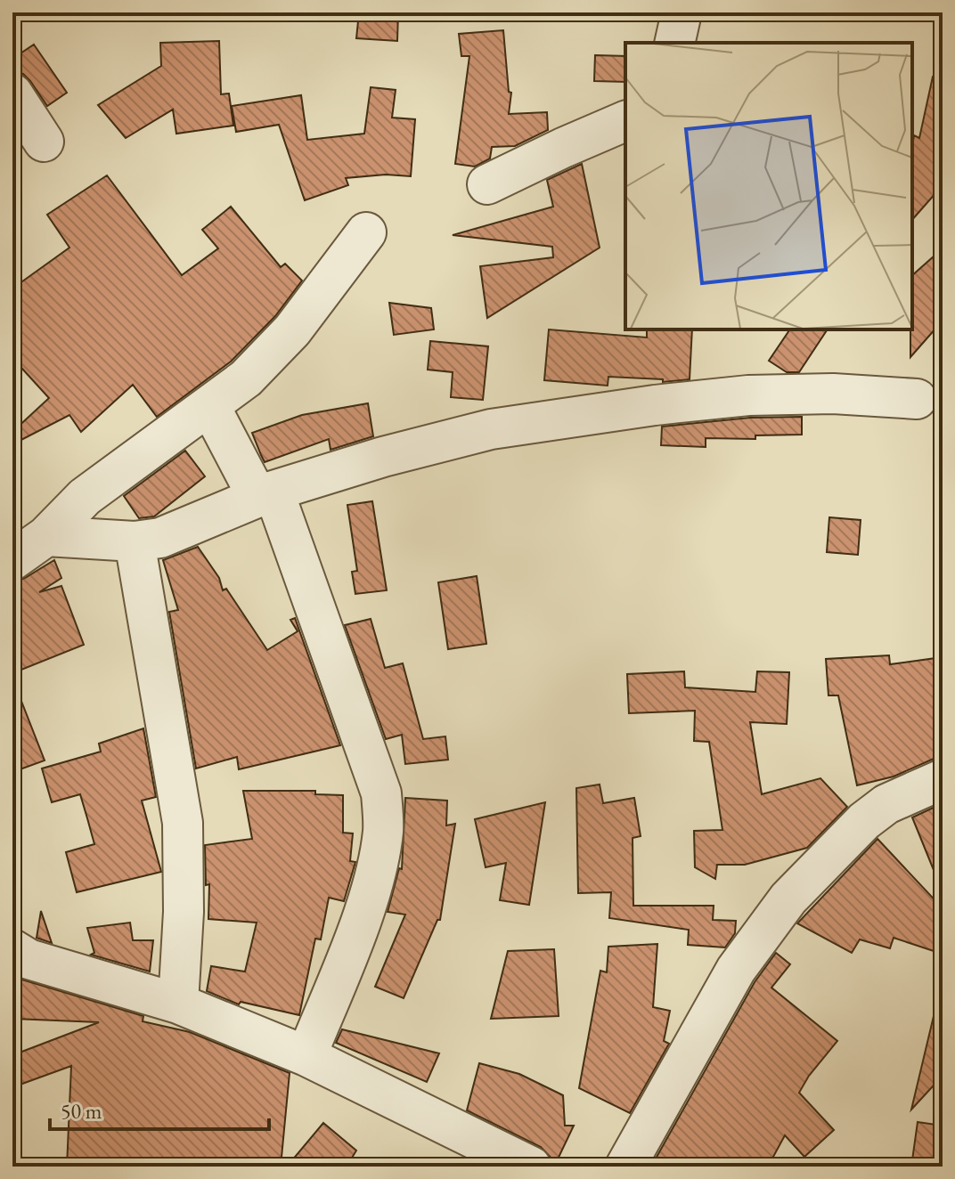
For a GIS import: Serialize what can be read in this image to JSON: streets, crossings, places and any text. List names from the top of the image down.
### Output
{
  "scale_bar": "50 m"
}
